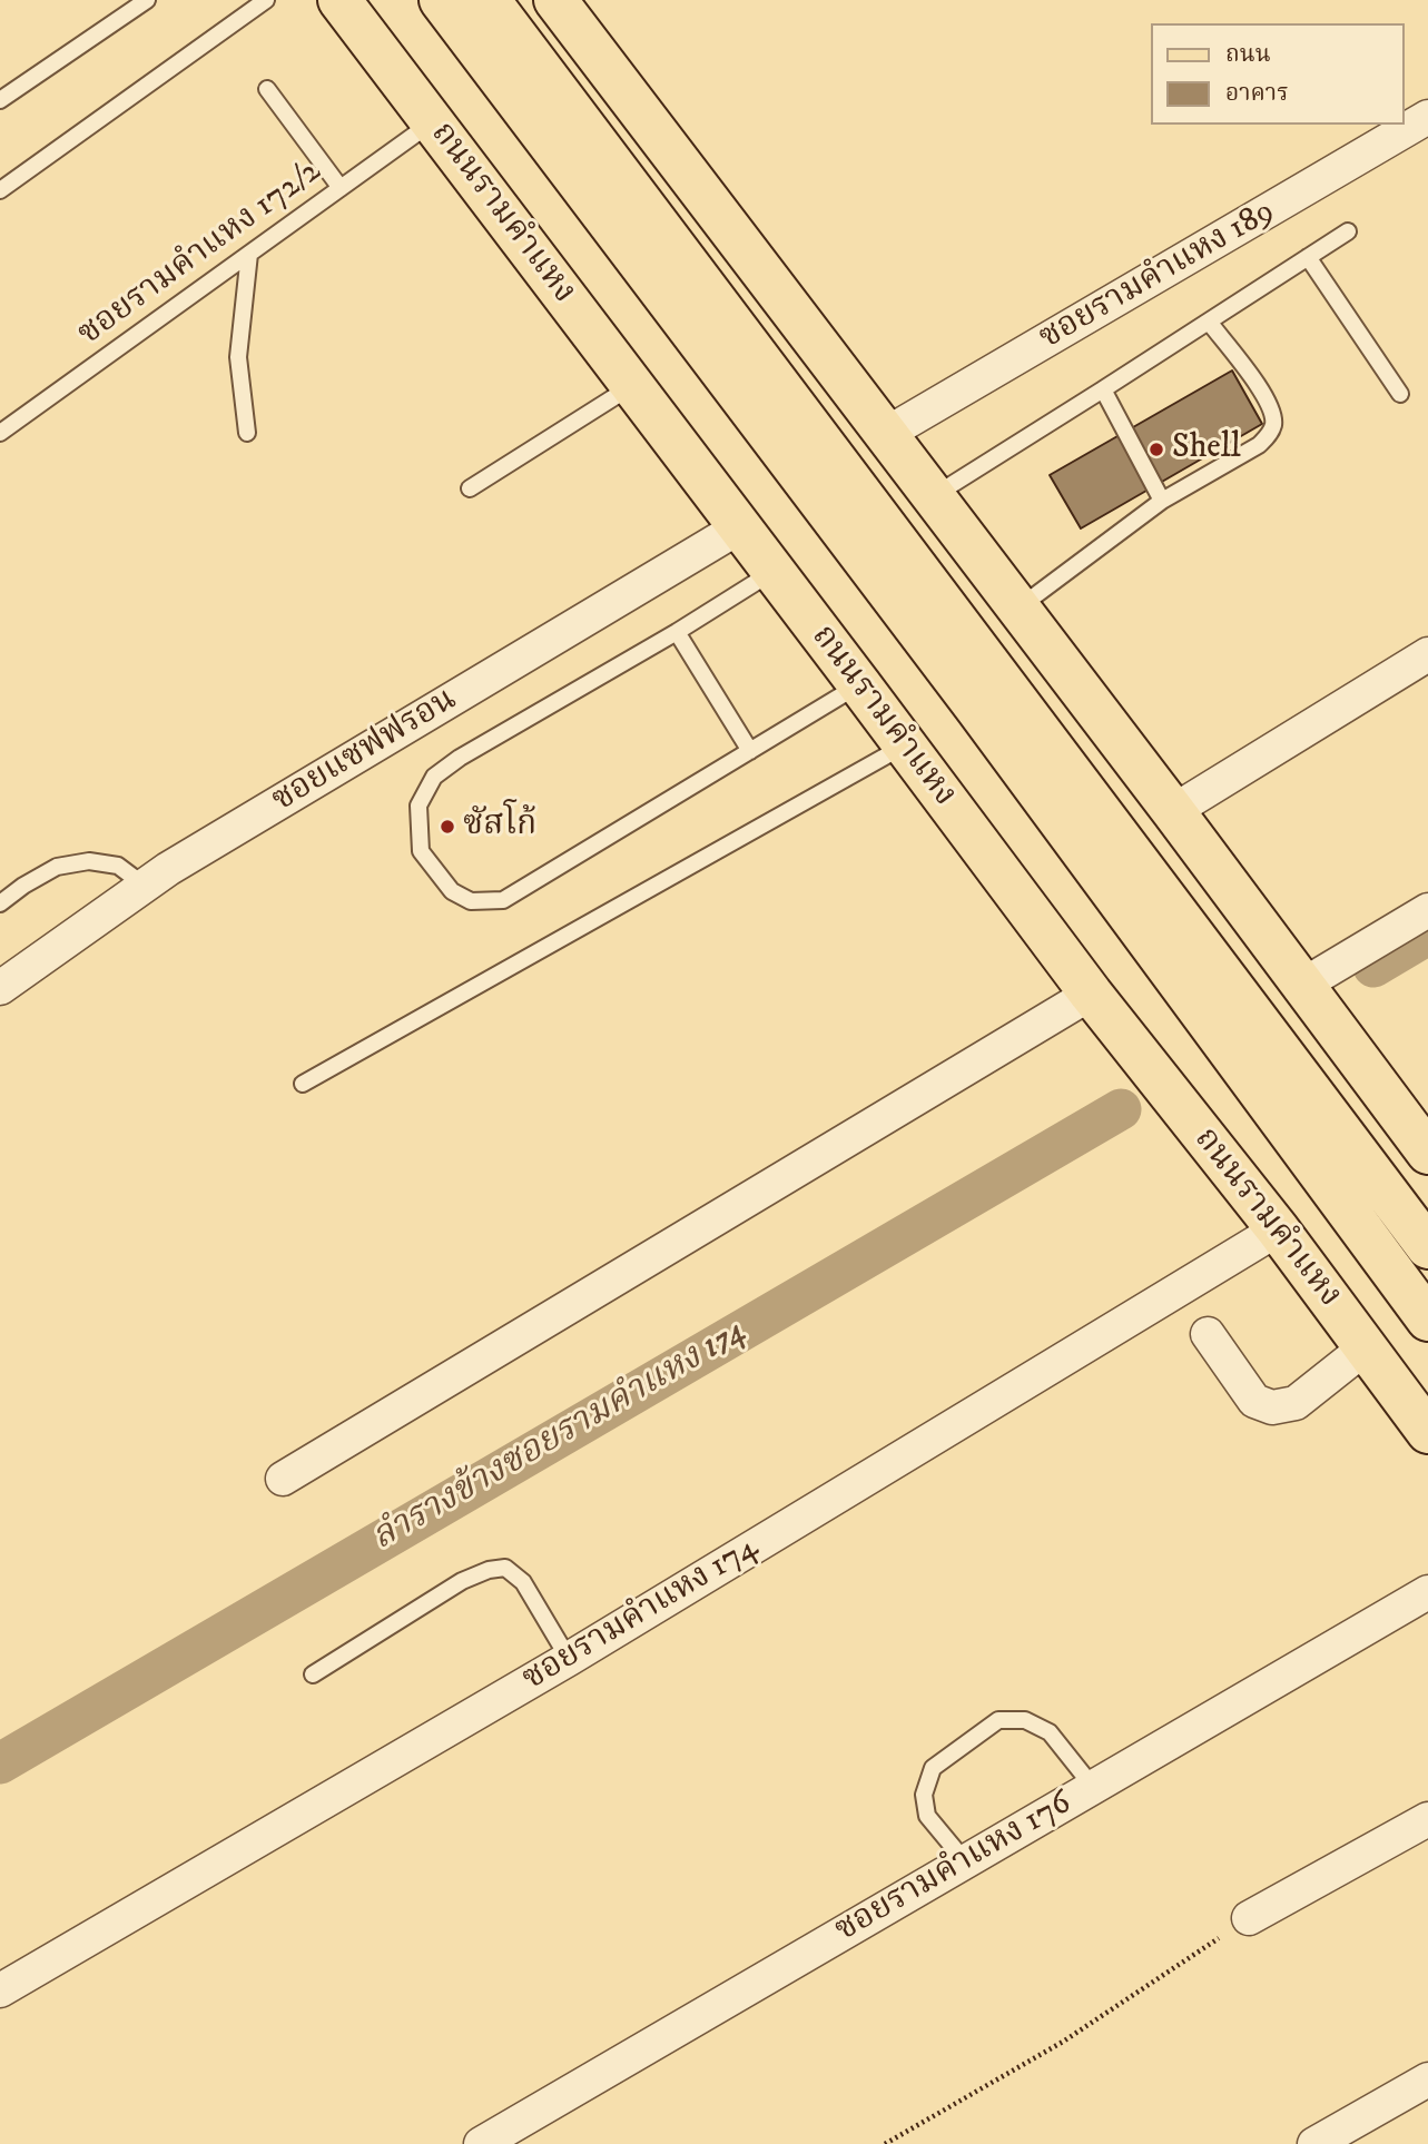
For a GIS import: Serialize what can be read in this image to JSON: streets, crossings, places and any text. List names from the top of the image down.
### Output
{
  "streets": {
    "main road": ["ถนนรามคำแหง"],
    "street": [
      "ซอยรามคำแหง 189",
      "ซอยแซฟฟรอน",
      "ซอยรามคำแหง 174",
      "ซอยรามคำแหง 176"
    ],
    "lane": ["ซอยรามคำแหง 172/2"]
  },
  "crossings": [
    ["ถนนรามคำแหง", "ซอยรามคำแหง 172/2"],
    ["ถนนรามคำแหง", "ซอยแซฟฟรอน"],
    ["ถนนรามคำแหง", "ซอยรามคำแหง 174"]
  ],
  "water": ["ลำรางข้างซอยรามคำแหง 174"],
  "places": ["Shell", "ซัสโก้"],
  "legend": ["ถนน", "อาคาร"]
}
